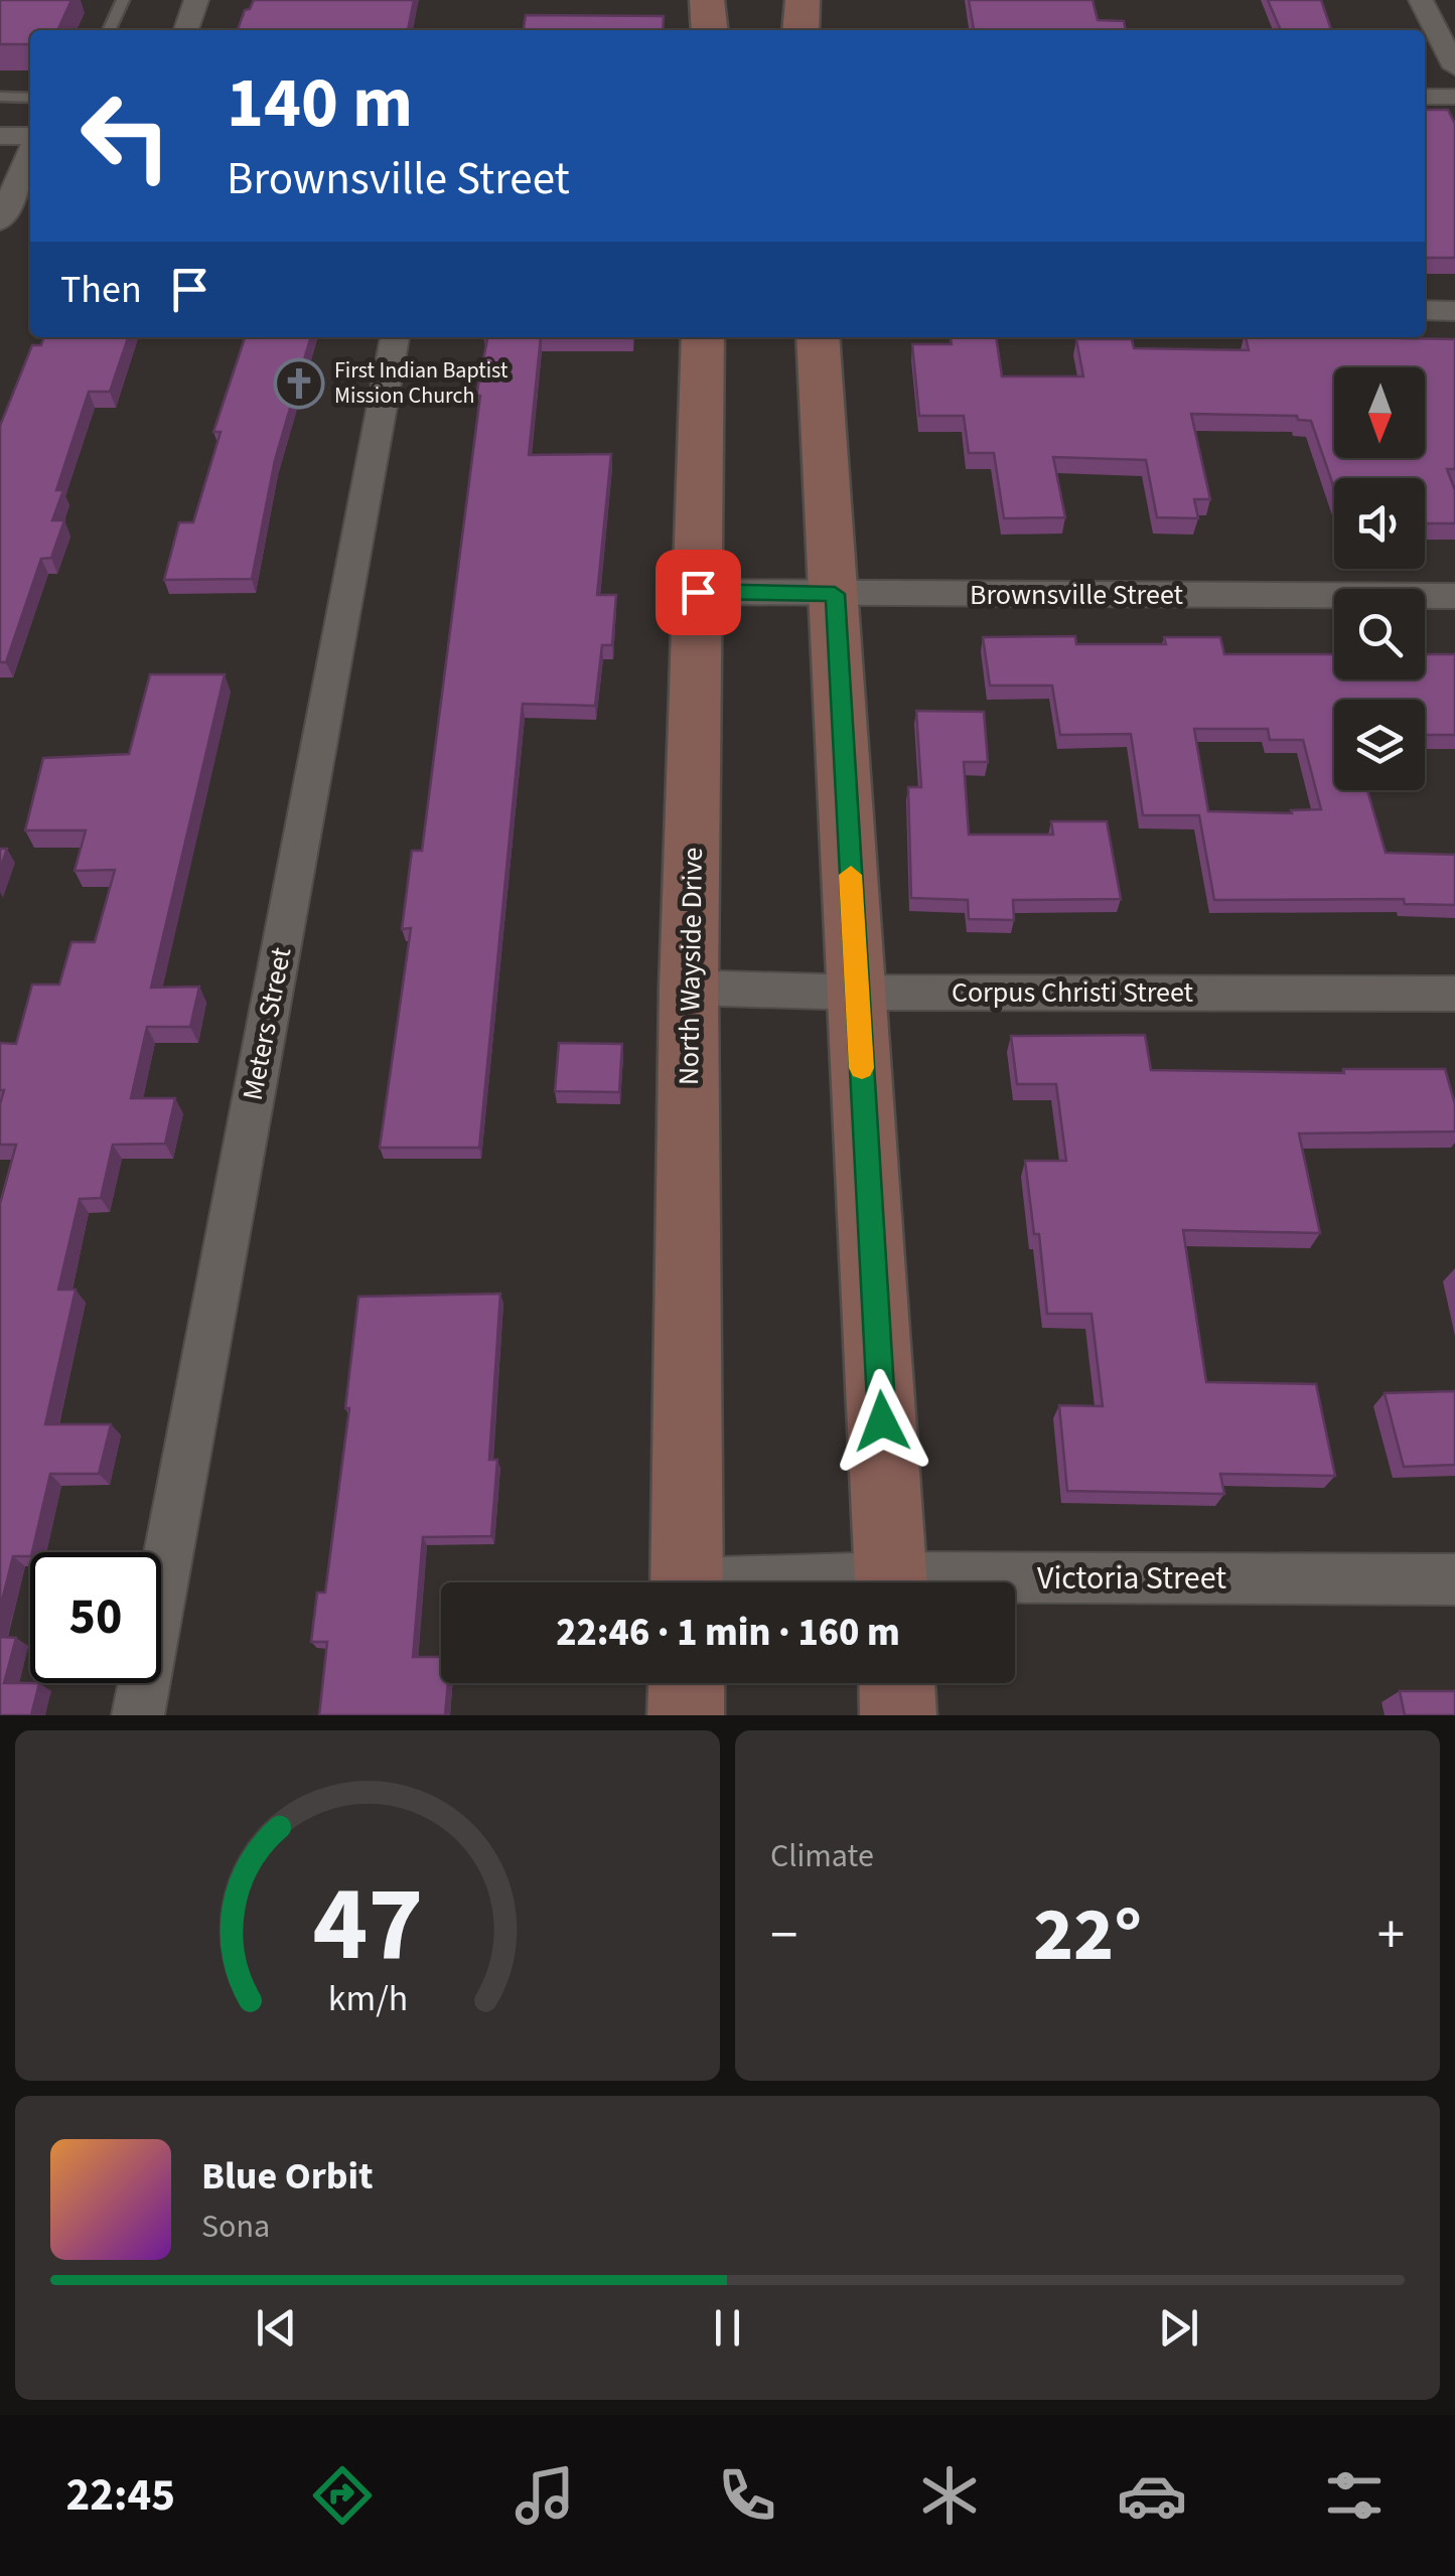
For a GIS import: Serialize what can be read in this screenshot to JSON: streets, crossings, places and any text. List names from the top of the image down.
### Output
{
  "streets": {
    "main road": ["North Wayside Drive"],
    "street": [
      "Brownsville Street",
      "Corpus Christi Street",
      "Meters Street",
      "Victoria Street"
    ]
  },
  "crossings": [
    ["Brownsville Street", "North Wayside Drive"],
    ["North Wayside Drive", "Corpus Christi Street"]
  ],
  "places": {
    "church": ["First Indian Baptist Mission Church"]
  },
  "north": "bottom",
  "page": {
    "turn": ["140 m", "Brownsville Street"],
    "then": "Then",
    "limit": "50",
    "trip": "22:46 · 1 min · 160 m",
    "tile": "Climate",
    "heat": ["−", "22°", "+"],
    "song": ["Blue Orbit", "Sona"],
    "tabs": "22:45",
    "gauge": ["47", "km/h"]
  }
}
